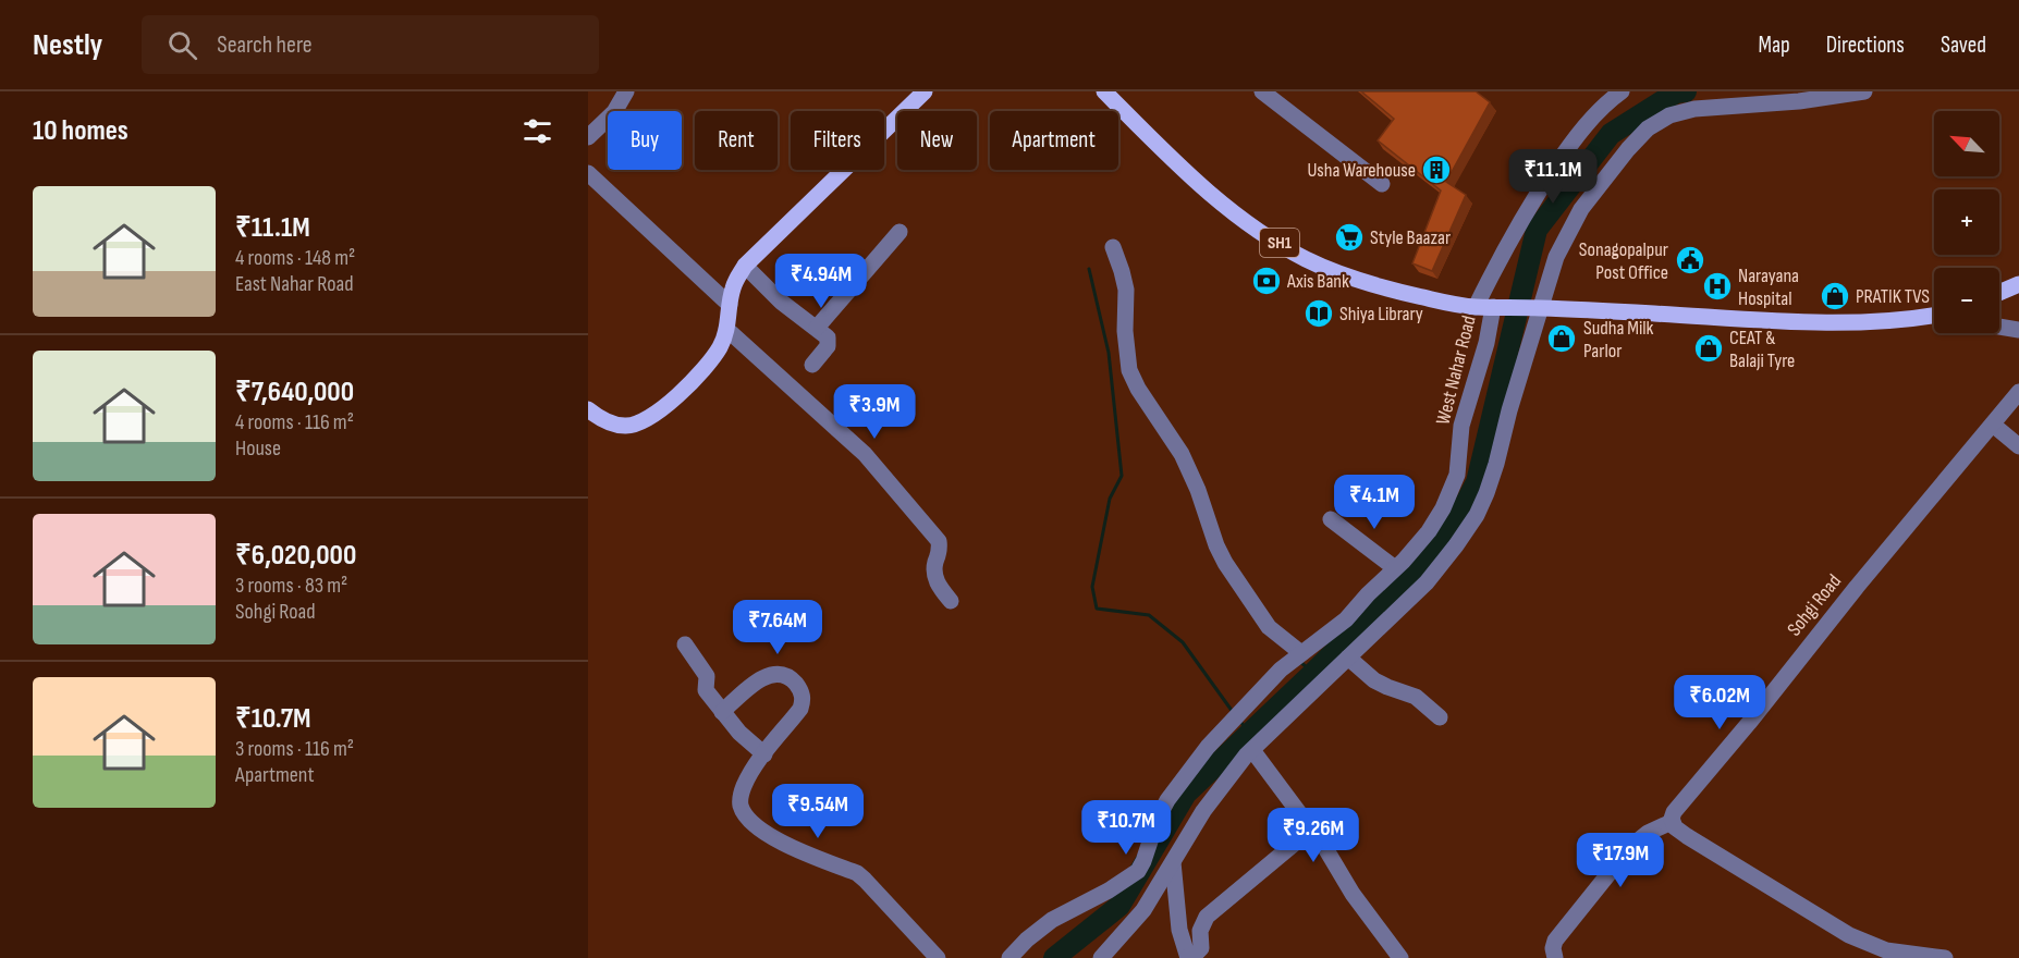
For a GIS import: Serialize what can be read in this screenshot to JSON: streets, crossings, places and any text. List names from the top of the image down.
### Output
{
  "streets": {
    "main road": ["SH1"],
    "street": ["West Nahar Road", "Sohgi Road"]
  },
  "crossings": [
    ["SH1", "West Nahar Road"]
  ],
  "places": {
    "building": ["Usha Warehouse"],
    "supermarket": ["Style Baazar"],
    "public building": ["Sonagopalpur Post Office"],
    "bank": ["Axis Bank"],
    "hospital": ["Narayana Hospital"],
    "shop": ["PRATIK TVS", "Sudha Milk Parlor", "CEAT & Balaji Tyre"],
    "library": ["Shiya Library"]
  },
  "north": "top left",
  "page": {
    "header": "Nestly",
    "search": "Search here",
    "nav": ["Map", "Directions", "Saved"],
    "heading": "10 homes",
    "map_buttons": ["+", "−"],
    "chip": [
      "Buy",
      "Rent",
      "Filters",
      "New",
      "Apartment"
    ],
    "price": [
      "₹11.1M",
      "₹4.94M",
      "₹3.9M",
      "₹4.1M",
      "₹7.64M",
      "₹6.02M",
      "₹9.54M",
      "₹10.7M",
      "₹9.26M",
      "₹17.9M"
    ],
    "list": [
      {
        "name": "₹11.1M",
        "note": "4 rooms · 148 m² · East Nahar Road"
      },
      {
        "name": "₹7,640,000",
        "note": "4 rooms · 116 m² · House"
      },
      {
        "name": "₹6,020,000",
        "note": "3 rooms · 83 m² · Sohgi Road"
      },
      {
        "name": "₹10.7M",
        "note": "3 rooms · 116 m² · Apartment"
      }
    ]
  }
}
